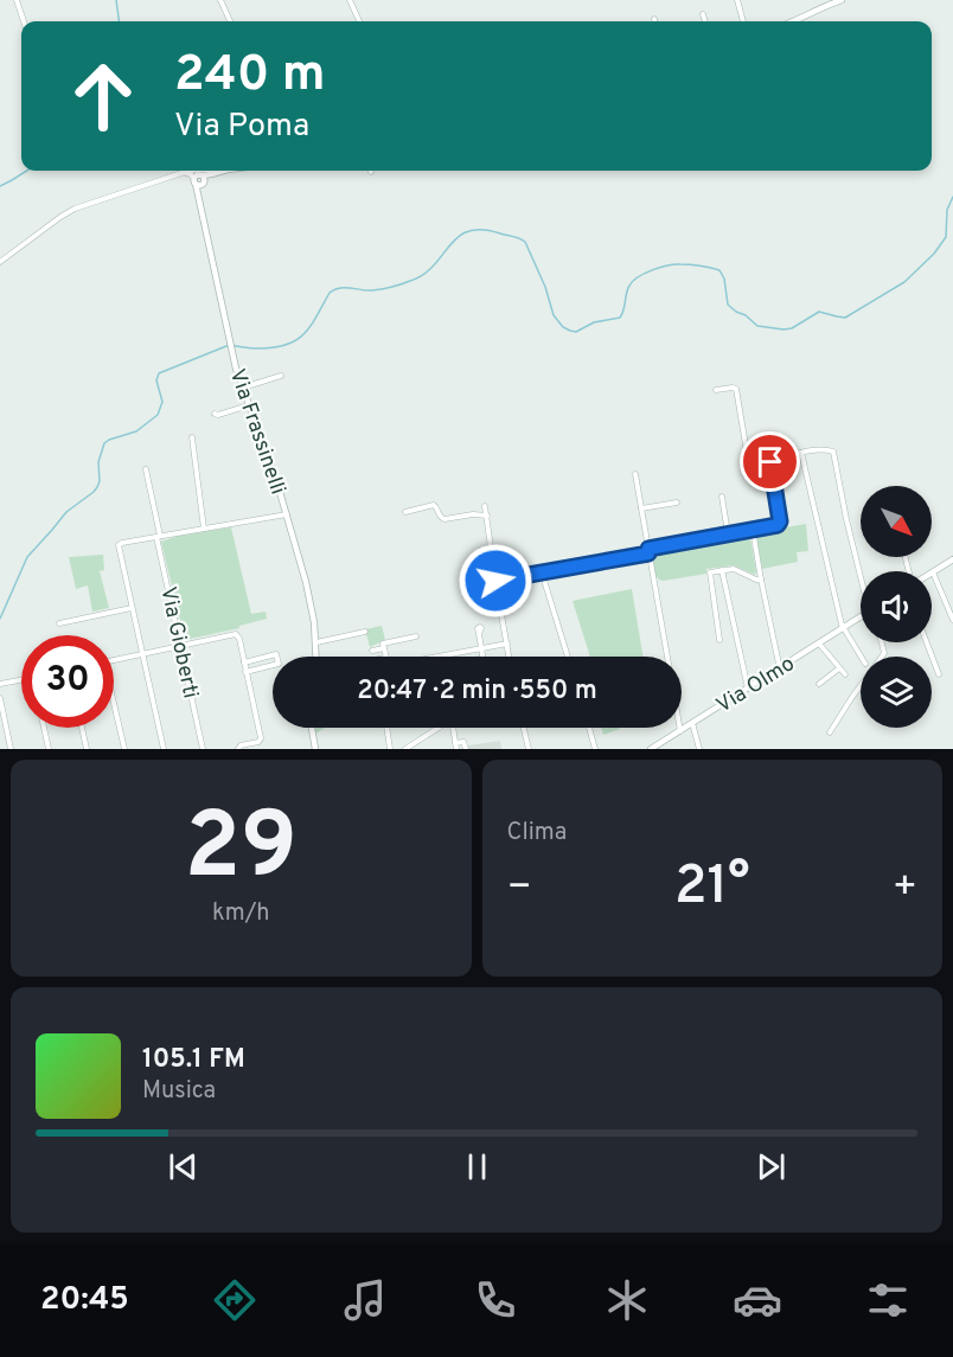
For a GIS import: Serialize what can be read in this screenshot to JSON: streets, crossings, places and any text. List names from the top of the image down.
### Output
{
  "streets": {
    "street": ["Via Frassinelli", "Via Gioberti", "Via Olmo"]
  },
  "north": "bottom right",
  "page": {
    "turn": ["240 m", "Via Poma"],
    "limit": "30",
    "trip": "20:47 · 2 min · 550 m",
    "tile": [
      ["29", "km/h"],
      "Clima"
    ],
    "heat": ["−", "21°", "+"],
    "song": ["105.1 FM", "Musica"],
    "tabs": "20:45"
  }
}
